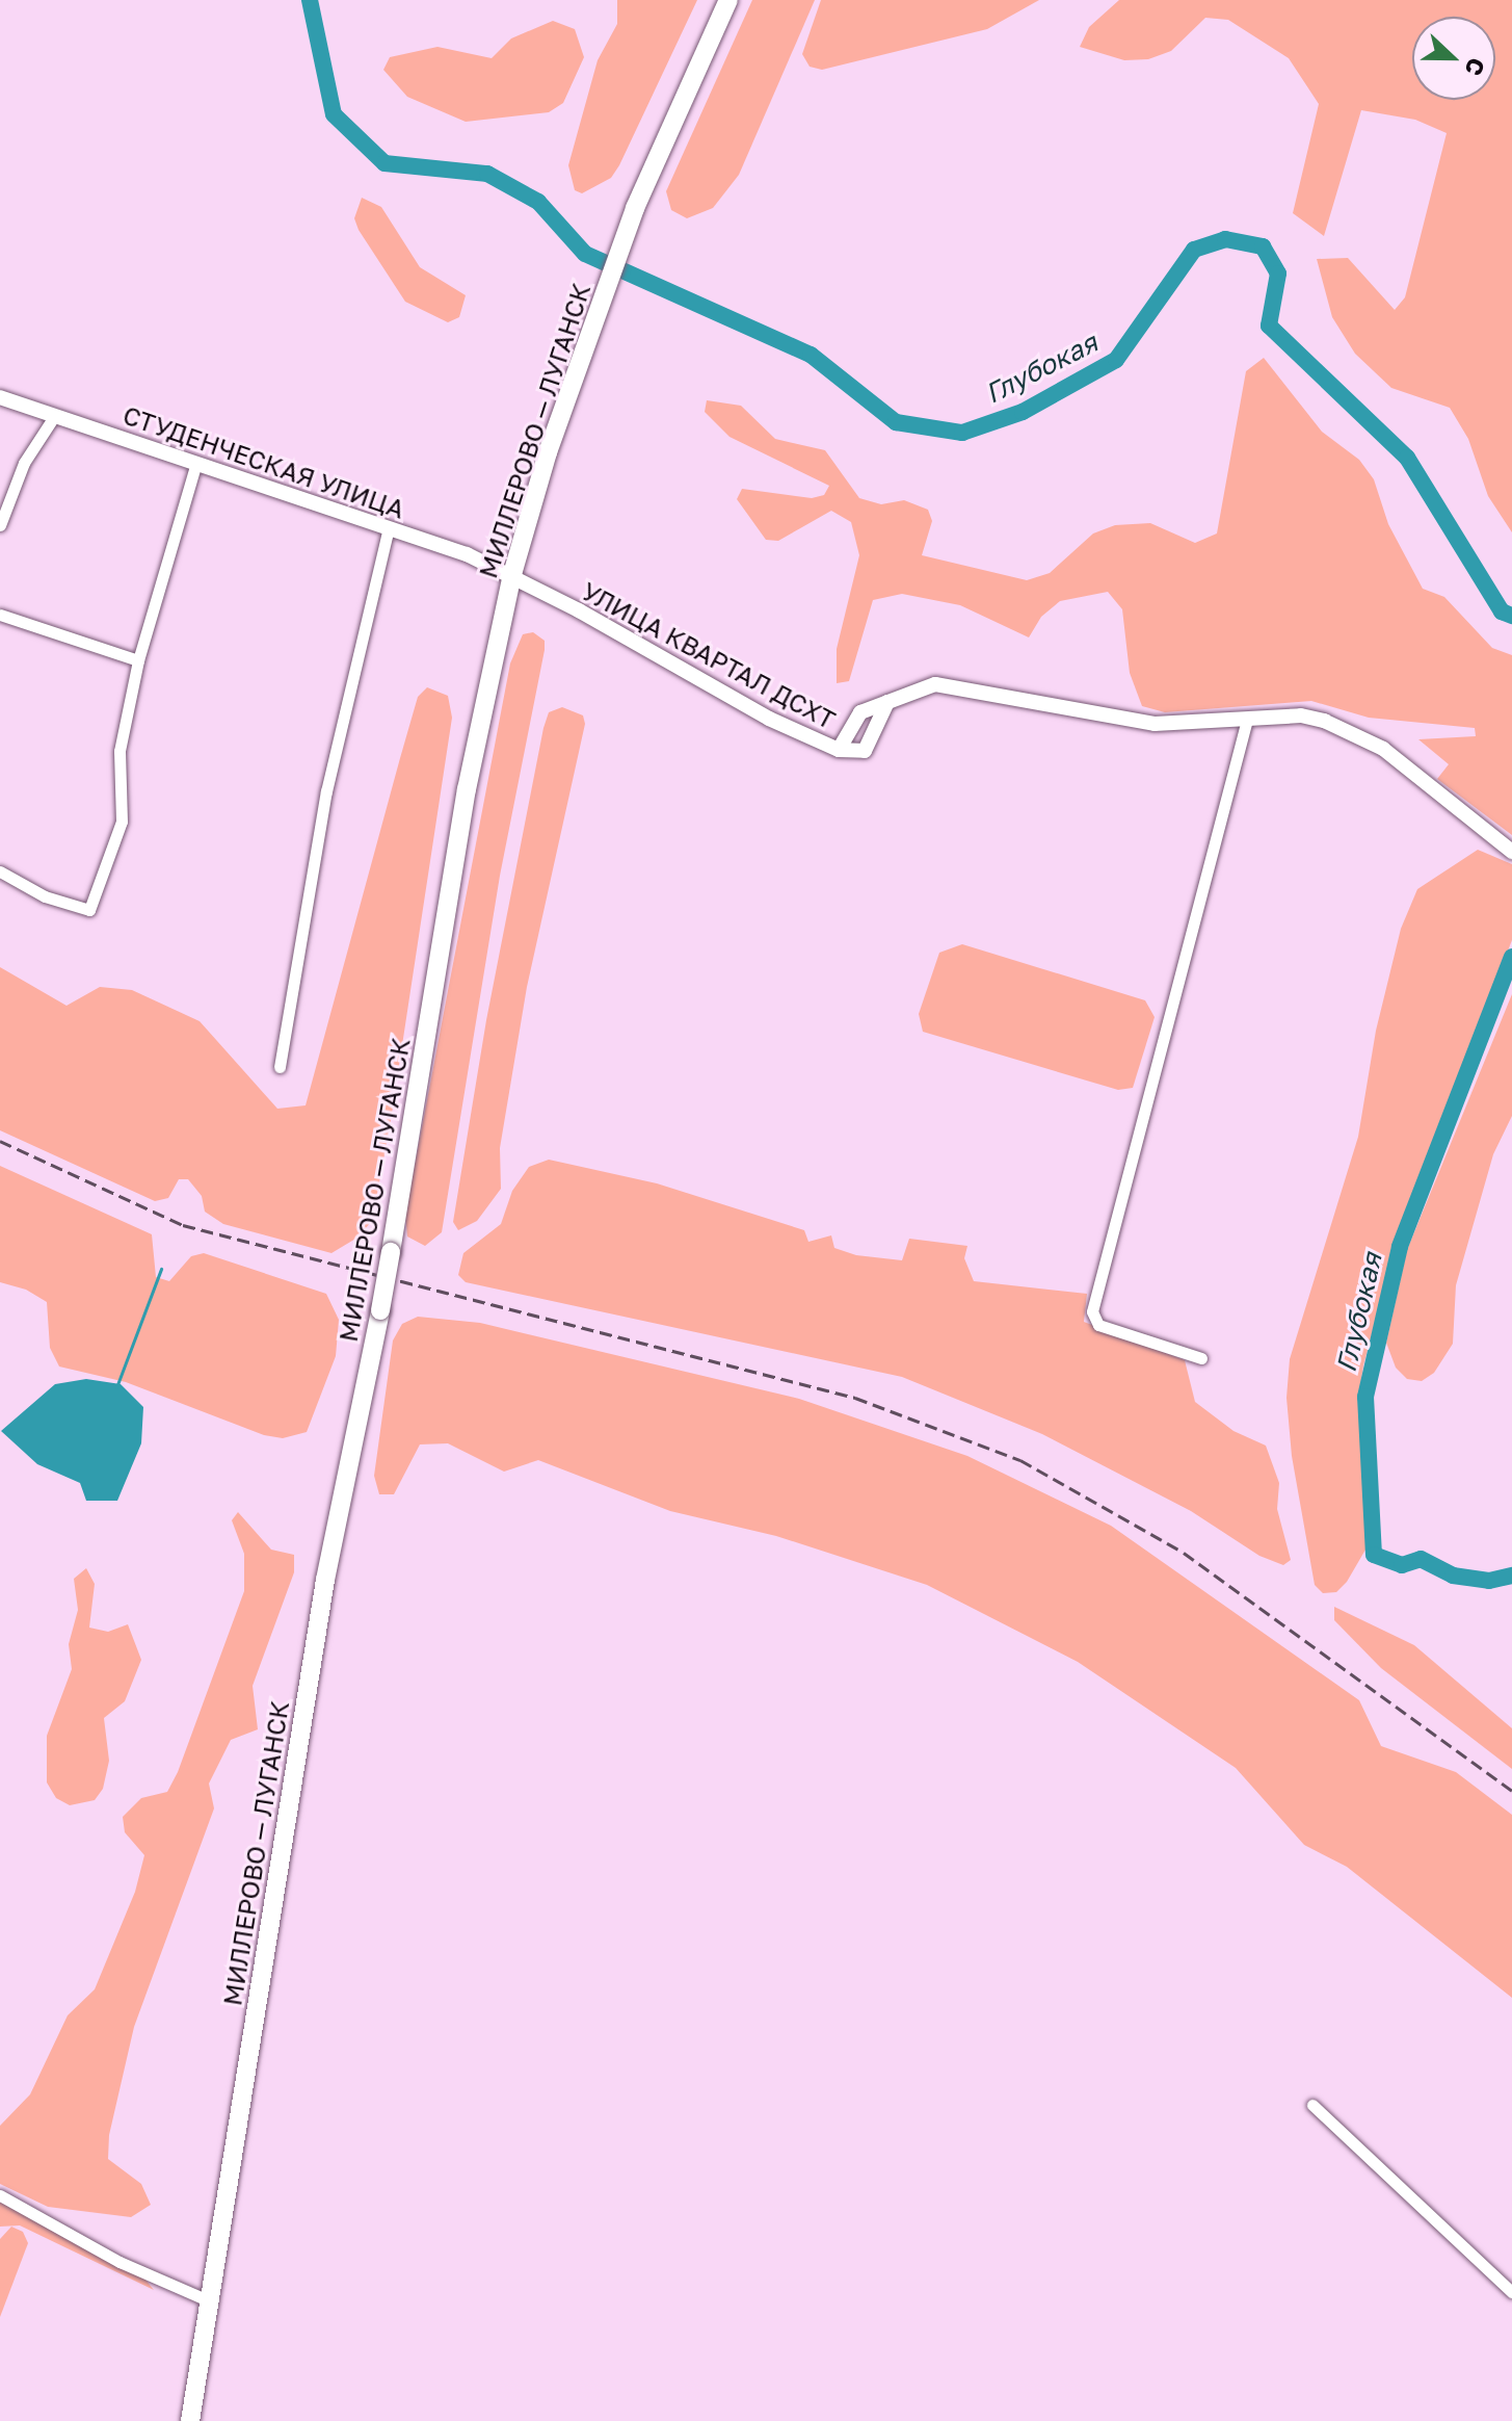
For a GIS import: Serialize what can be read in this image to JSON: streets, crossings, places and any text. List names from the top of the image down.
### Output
{
  "streets": {
    "main road": ["МИЛЛЕРОВО — ЛУГАНСК"],
    "street": ["СТУДЕНЧЕСКАЯ УЛИЦА", "УЛИЦА КВАРТАЛ ДСХТ"]
  },
  "crossings": [
    ["МИЛЛЕРОВО — ЛУГАНСК", "СТУДЕНЧЕСКАЯ УЛИЦА"],
    ["МИЛЛЕРОВО — ЛУГАНСК", "УЛИЦА КВАРТАЛ ДСХТ"],
    ["СТУДЕНЧЕСКАЯ УЛИЦА", "УЛИЦА КВАРТАЛ ДСХТ"]
  ],
  "water": ["Глубокая"],
  "north": "right"
}
